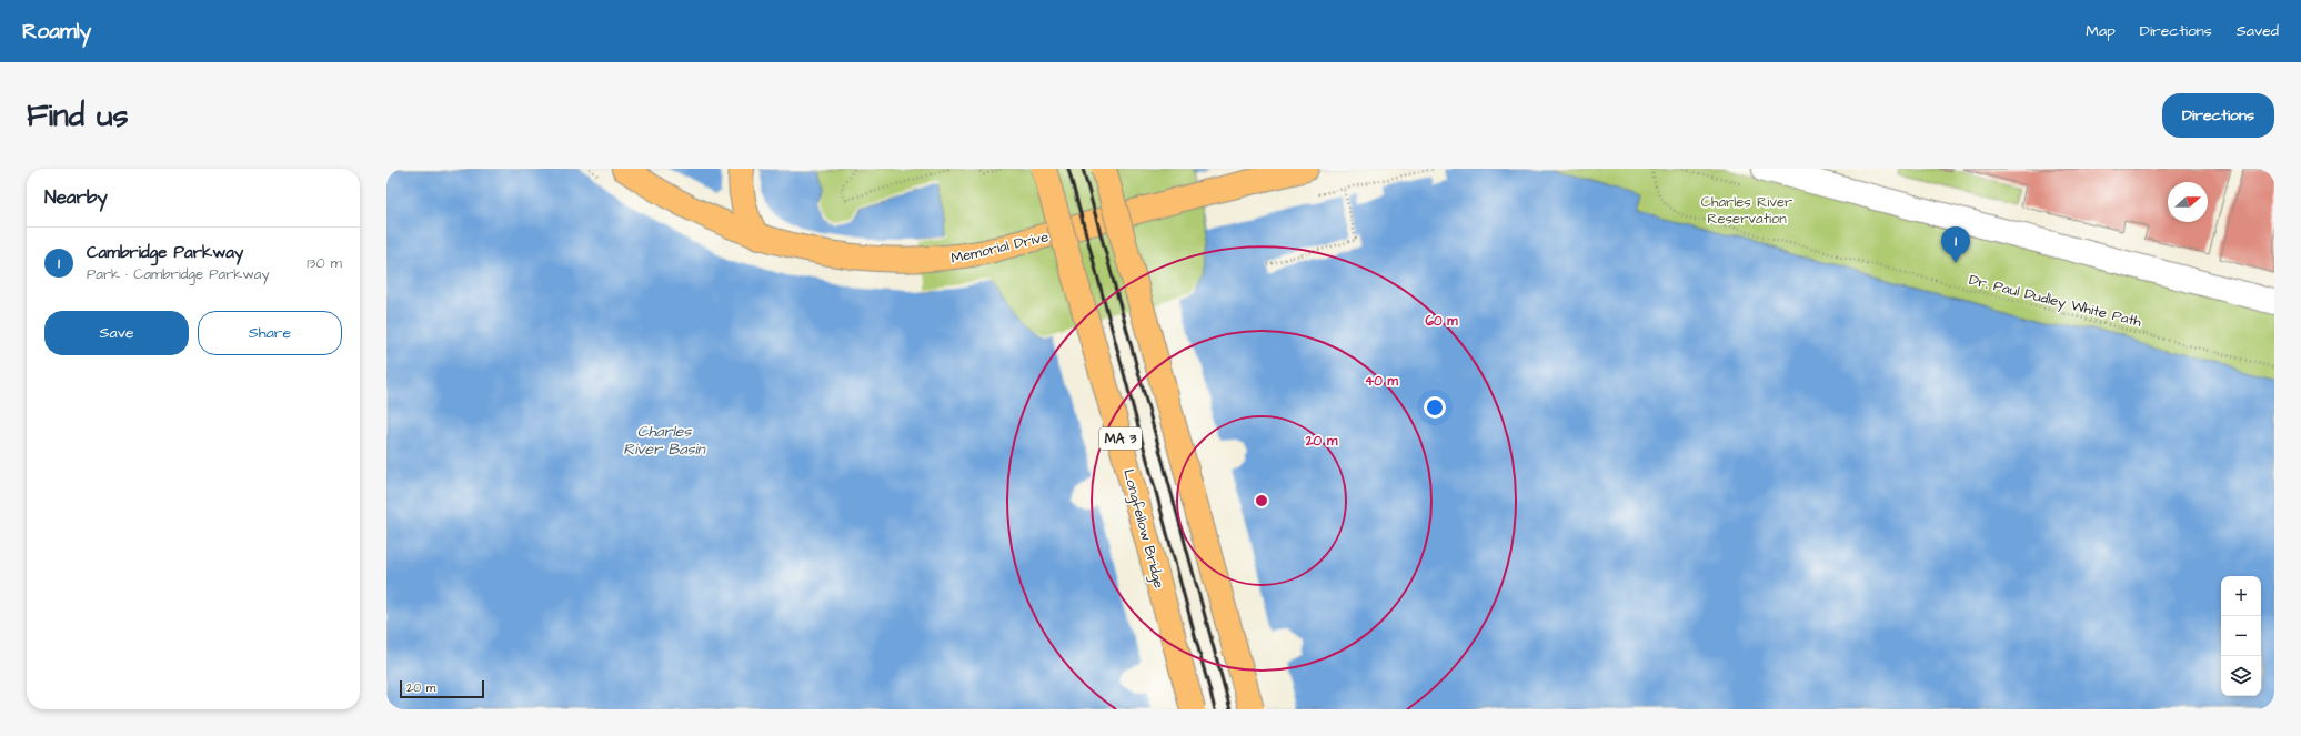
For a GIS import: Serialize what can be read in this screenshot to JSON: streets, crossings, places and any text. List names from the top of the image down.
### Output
{
  "streets": {
    "main road": ["Memorial Drive", "MA 3", "Longfellow Bridge"],
    "path": ["Dr. Paul Dudley White Path"]
  },
  "water": ["Charles River Basin"],
  "parks": ["Charles River Reservation"],
  "scale_bar": "20 m",
  "north": "right",
  "page": {
    "header": "Roamly",
    "nav": ["Map", "Directions", "Saved"],
    "buttons": [
      "Directions",
      ["Save", "Share"]
    ],
    "title": "Find us",
    "heading": "Nearby",
    "list": [
      {
        "mark": "1",
        "name": "Cambridge Parkway",
        "note": "Park · Cambridge Parkway",
        "value": "130 m"
      }
    ],
    "pins": "1",
    "map_buttons": ["+", "−"],
    "scale": "20 m"
  },
  "rings": ["60 m", "40 m", "20 m"]
}
